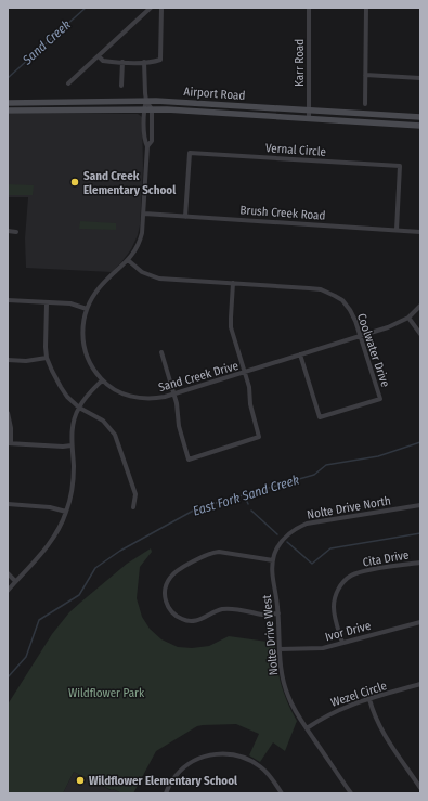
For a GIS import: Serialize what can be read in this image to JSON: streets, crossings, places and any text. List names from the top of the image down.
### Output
{
  "streets": {
    "main road": ["Airport Road"],
    "street": [
      "Karr Road",
      "Vernal Circle",
      "Brush Creek Road",
      "Coolwater Drive",
      "Sand Creek Drive",
      "Nolte Drive North",
      "Cita Drive",
      "Ivor Drive",
      "Nolte Drive West",
      "Wezel Circle"
    ]
  },
  "crossings": [
    ["Karr Road", "Airport Road"],
    ["Airport Road", "Sand Creek Drive"],
    ["Vernal Circle", "Brush Creek Road"],
    ["Brush Creek Road", "Sand Creek Drive"],
    ["Coolwater Drive", "Sand Creek Drive"],
    ["Nolte Drive North", "Nolte Drive West"],
    ["Cita Drive", "Ivor Drive"],
    ["Ivor Drive", "Nolte Drive West"],
    ["Nolte Drive West", "Wezel Circle"]
  ],
  "water": ["Sand Creek", "East Fork Sand Creek"],
  "parks": ["Wildflower Park"],
  "places": ["Sand Creek Elementary School", "Wildflower Elementary School"]
}
